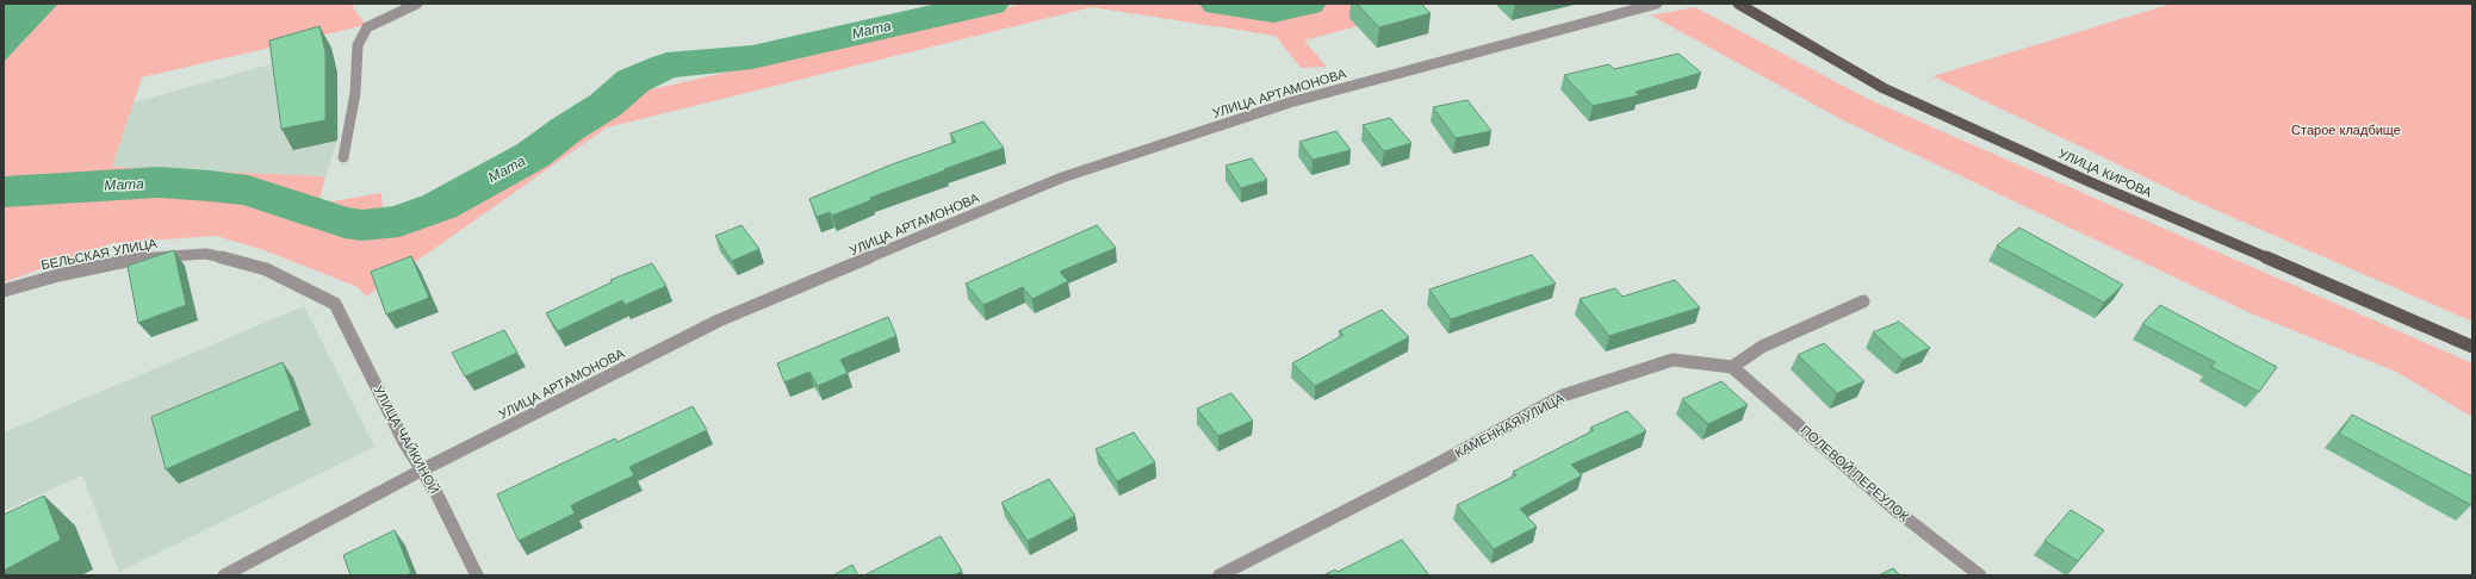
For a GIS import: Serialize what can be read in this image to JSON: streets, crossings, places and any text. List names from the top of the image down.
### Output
{
  "streets": {
    "main road": ["УЛИЦА КИРОВА"],
    "street": [
      "УЛИЦА АРТАМОНОВА",
      "БЕЛЬСКАЯ УЛИЦА",
      "КАМЕННАЯ УЛИЦА",
      "УЛИЦА ЧАЙКИНОЙ",
      "ПОЛЕВОЙ ПЕРЕУЛОК"
    ]
  },
  "crossings": [
    ["УЛИЦА АРТАМОНОВА", "УЛИЦА ЧАЙКИНОЙ"],
    ["БЕЛЬСКАЯ УЛИЦА", "УЛИЦА ЧАЙКИНОЙ"],
    ["КАМЕННАЯ УЛИЦА", "ПОЛЕВОЙ ПЕРЕУЛОК"]
  ],
  "water": ["Мата"],
  "parks": ["Старое кладбище"]
}
